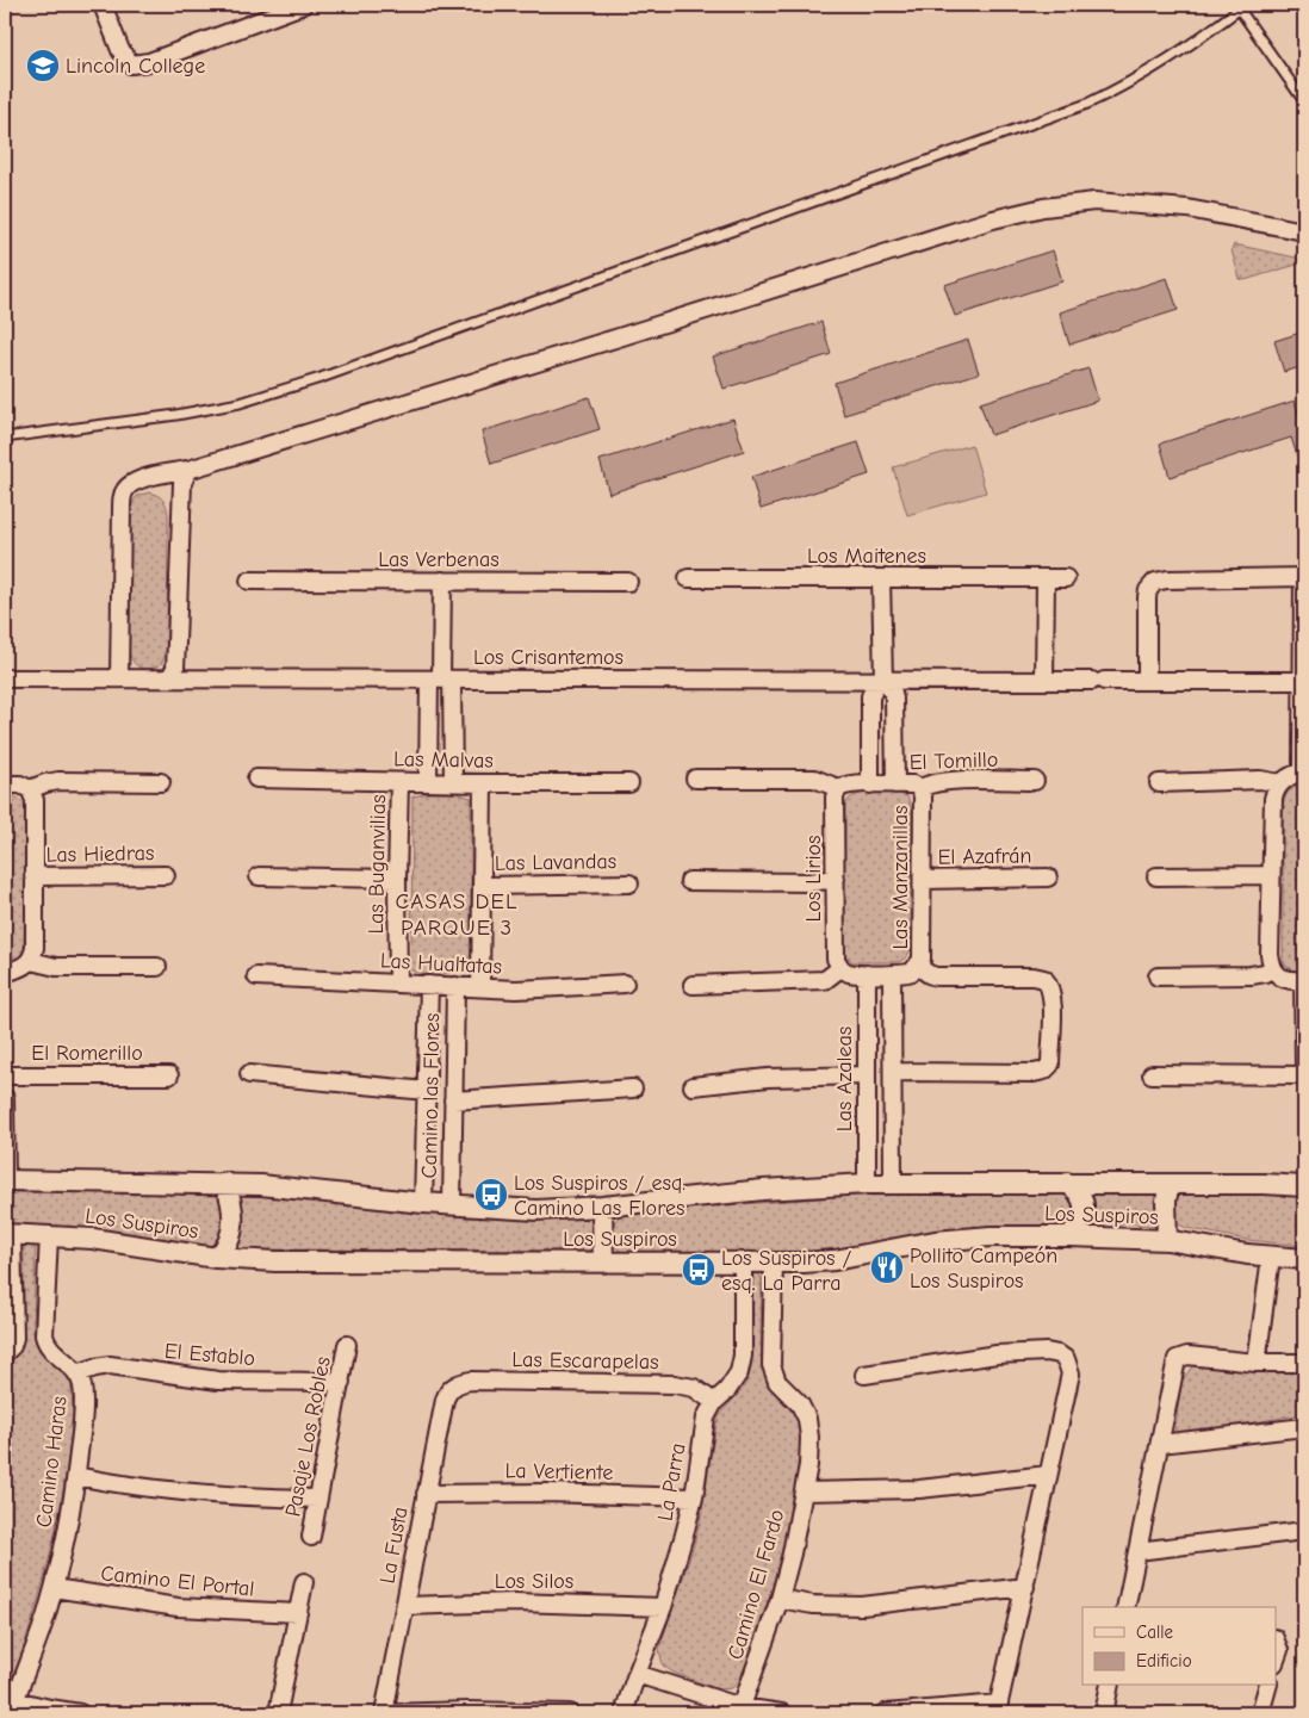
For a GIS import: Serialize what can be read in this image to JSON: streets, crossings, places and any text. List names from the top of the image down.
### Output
{
  "streets": {
    "street": [
      "Los Maitenes",
      "Las Verbenas",
      "Los Crisantemos",
      "Las Malvas",
      "El Tomillo",
      "Las Hiedras",
      "El Azafrán",
      "Las Lavandas",
      "Las Buganvilias",
      "Las Manzanillas",
      "Los Lirios",
      "Las Hualtatas",
      "El Romerillo",
      "Las Azaleas",
      "Camino las Flores",
      "Los Suspiros",
      "El Establo",
      "Las Escarapelas",
      "Pasaje Los Robles",
      "Camino Haras",
      "La Vertiente",
      "La Parra",
      "La Fusta",
      "Camino El Portal",
      "Los Silos",
      "Camino El Fardo"
    ]
  },
  "crossings": [
    ["Las Malvas", "Las Buganvilias"],
    ["El Tomillo", "Las Manzanillas"],
    ["El Tomillo", "Los Lirios"],
    ["El Azafrán", "Las Manzanillas"],
    ["Las Buganvilias", "Las Hualtatas"],
    ["Las Hualtatas", "Camino las Flores"],
    ["Las Azaleas", "Los Suspiros"],
    ["Camino las Flores", "Los Suspiros"],
    ["Los Suspiros", "Camino Haras"],
    ["Los Suspiros", "La Parra"],
    ["Los Suspiros", "Camino El Fardo"],
    ["El Establo", "Pasaje Los Robles"],
    ["El Establo", "Camino Haras"],
    ["Las Escarapelas", "La Parra"],
    ["Las Escarapelas", "La Fusta"],
    ["Camino Haras", "Camino El Portal"],
    ["La Vertiente", "La Parra"],
    ["La Vertiente", "La Fusta"],
    ["La Parra", "Los Silos"],
    ["La Fusta", "Los Silos"]
  ],
  "districts": ["CASAS DEL PARQUE 3"],
  "places": {
    "school or university": ["Lincoln College"],
    "bus stop": ["Los Suspiros / esq. Camino Las Flores", "Los Suspiros / esq. La Parra"],
    "restaurant": ["Pollito Campeón Los Suspiros"]
  },
  "legend": ["Calle", "Edificio"]
}
